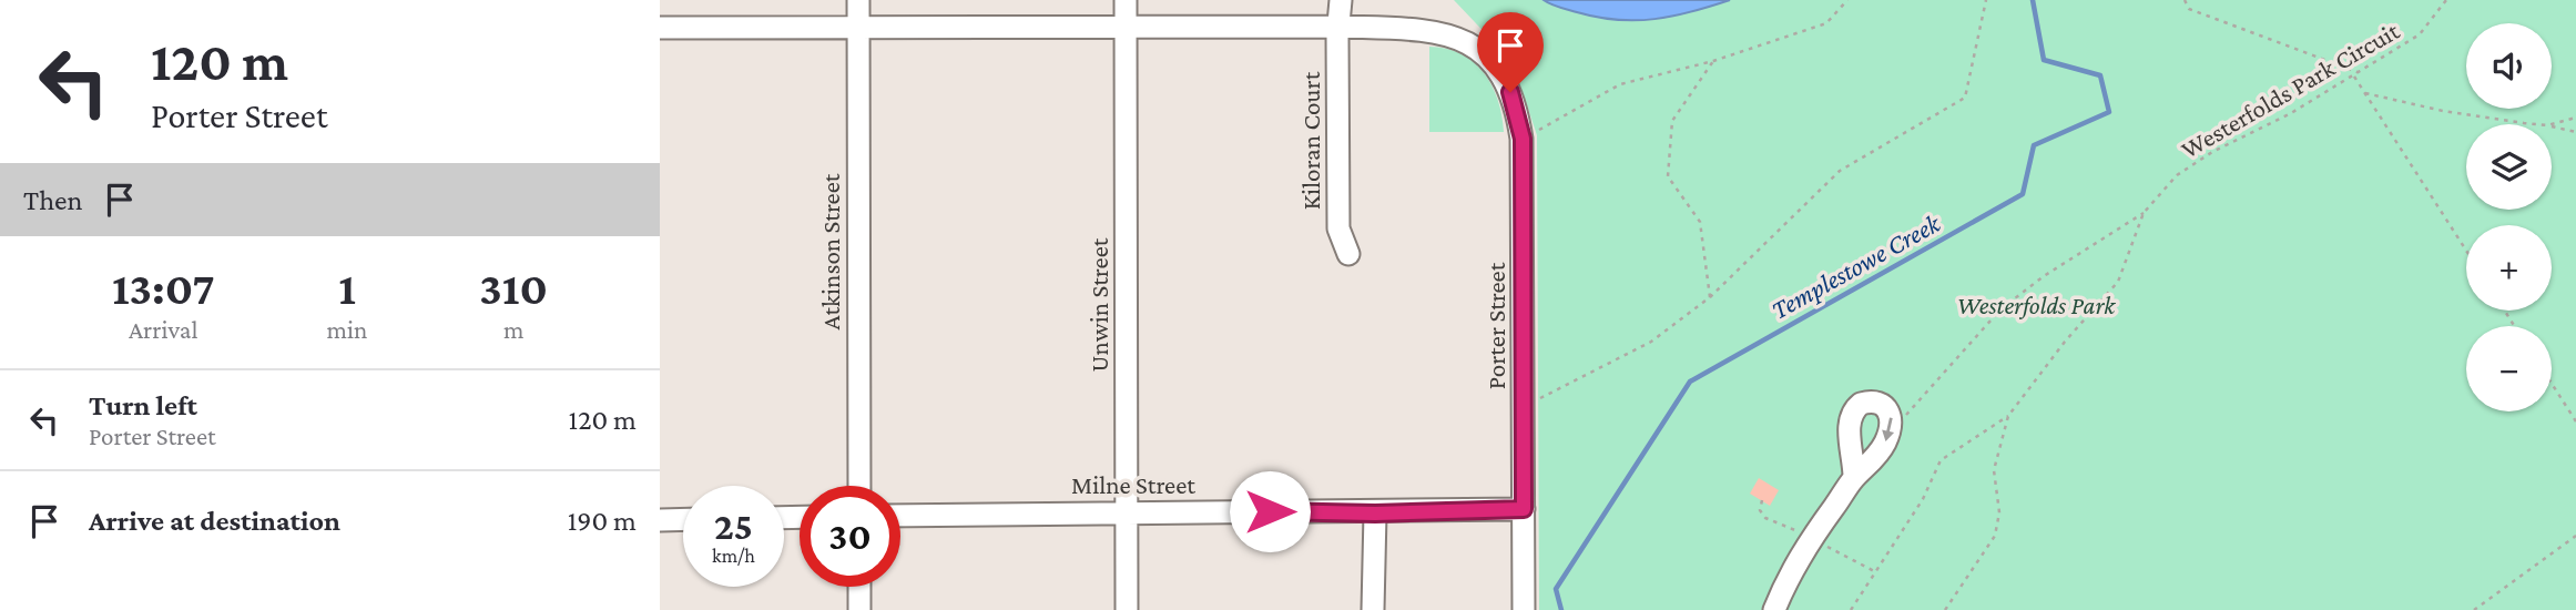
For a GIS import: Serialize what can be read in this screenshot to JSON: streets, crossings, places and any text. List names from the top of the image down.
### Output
{
  "streets": {
    "street": [
      "Kiloran Court",
      "Atkinson Street",
      "Unwin Street",
      "Porter Street",
      "Milne Street"
    ],
    "path": ["Westerfolds Park Circuit"]
  },
  "crossings": [
    ["Kiloran Court", "Porter Street"],
    ["Unwin Street", "Milne Street"],
    ["Porter Street", "Milne Street"]
  ],
  "water": ["Templestowe Creek"],
  "parks": ["Westerfolds Park"],
  "page": {
    "turn": ["120 m", "Porter Street"],
    "map_buttons": ["+", "−"],
    "then": "Then",
    "eta": [
      "13:07",
      "Arrival",
      "1",
      "min",
      "310",
      "m"
    ],
    "list": [
      {
        "name": "Turn left",
        "note": "Porter Street",
        "value": "120 m"
      },
      {
        "name": "Arrive at destination",
        "value": "190 m"
      }
    ],
    "speed": "25 km/h",
    "limit": "30"
  }
}
